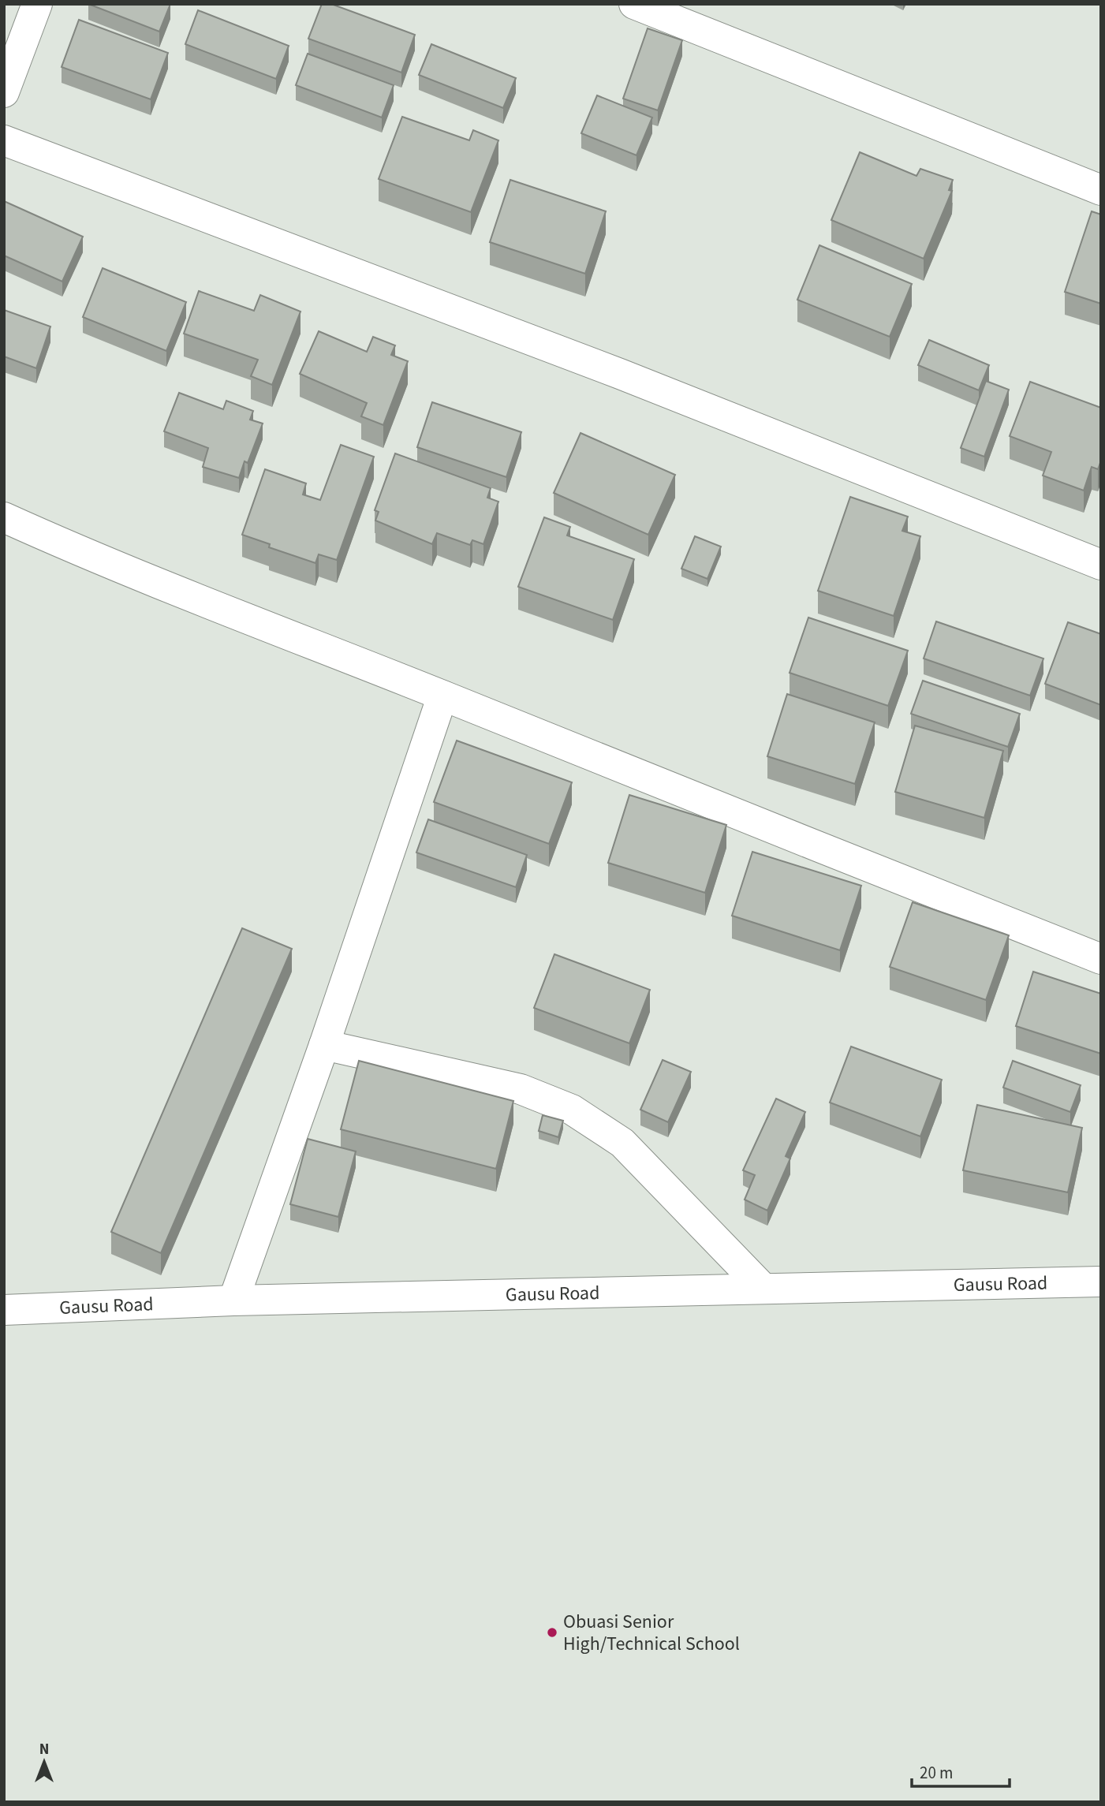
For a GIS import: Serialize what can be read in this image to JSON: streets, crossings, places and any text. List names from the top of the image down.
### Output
{
  "streets": {
    "street": ["Gausu Road"]
  },
  "places": ["Obuasi Senior High/Technical School"],
  "scale_bar": "20 m",
  "north": "top"
}
